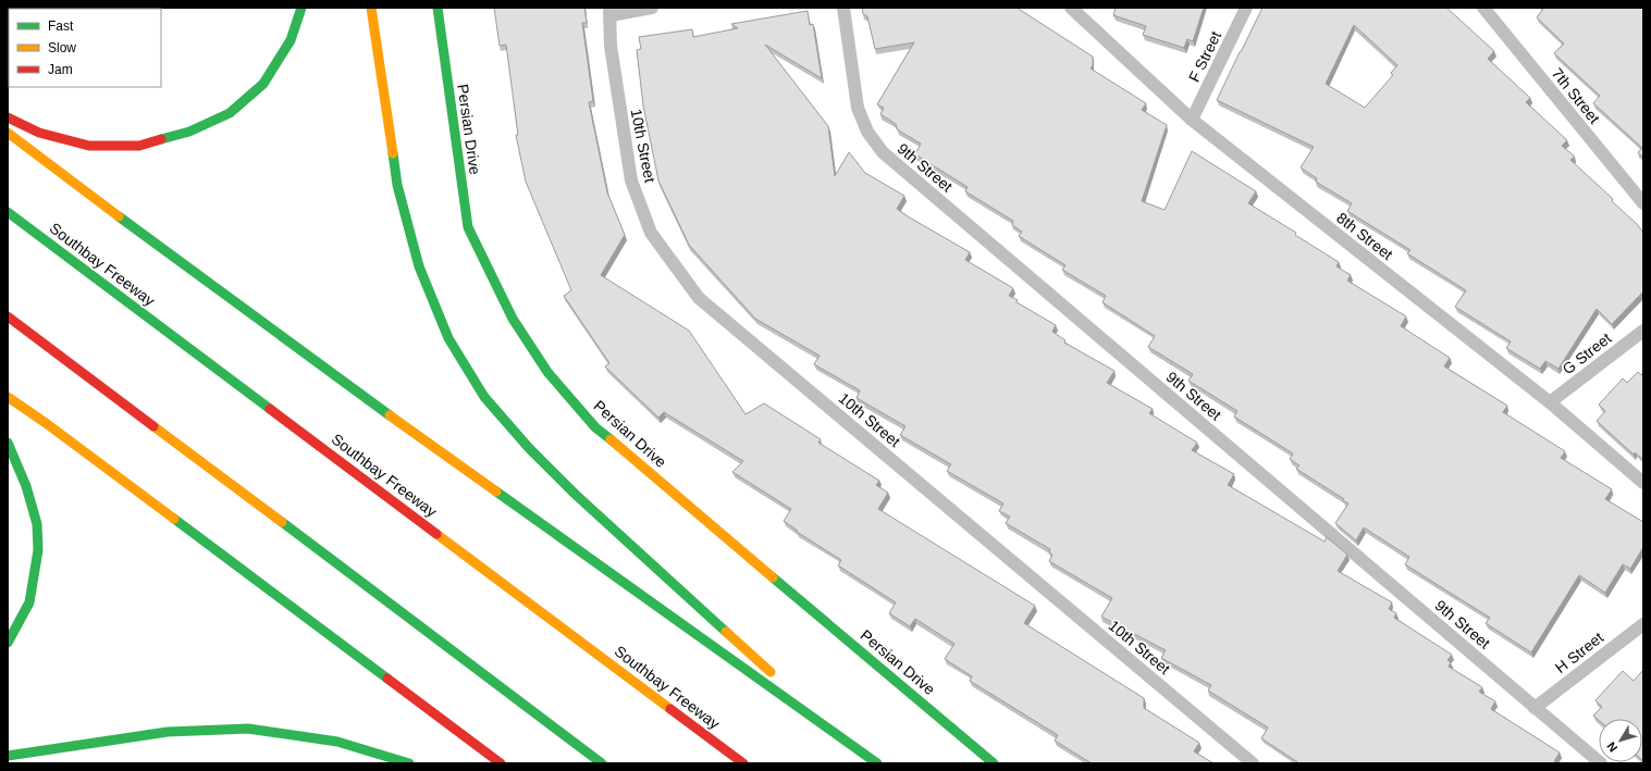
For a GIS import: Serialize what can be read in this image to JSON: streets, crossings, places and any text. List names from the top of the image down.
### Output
{
  "streets": {
    "main road": ["Persian Drive", "Southbay Freeway"],
    "lane": [
      "F Street",
      "7th Street",
      "10th Street",
      "9th Street",
      "8th Street",
      "G Street",
      "H Street"
    ]
  },
  "crossings": [
    ["F Street", "8th Street"],
    ["9th Street", "H Street"],
    ["8th Street", "G Street"]
  ],
  "legend": ["Fast", "Slow", "Jam"],
  "north": "bottom left"
}
